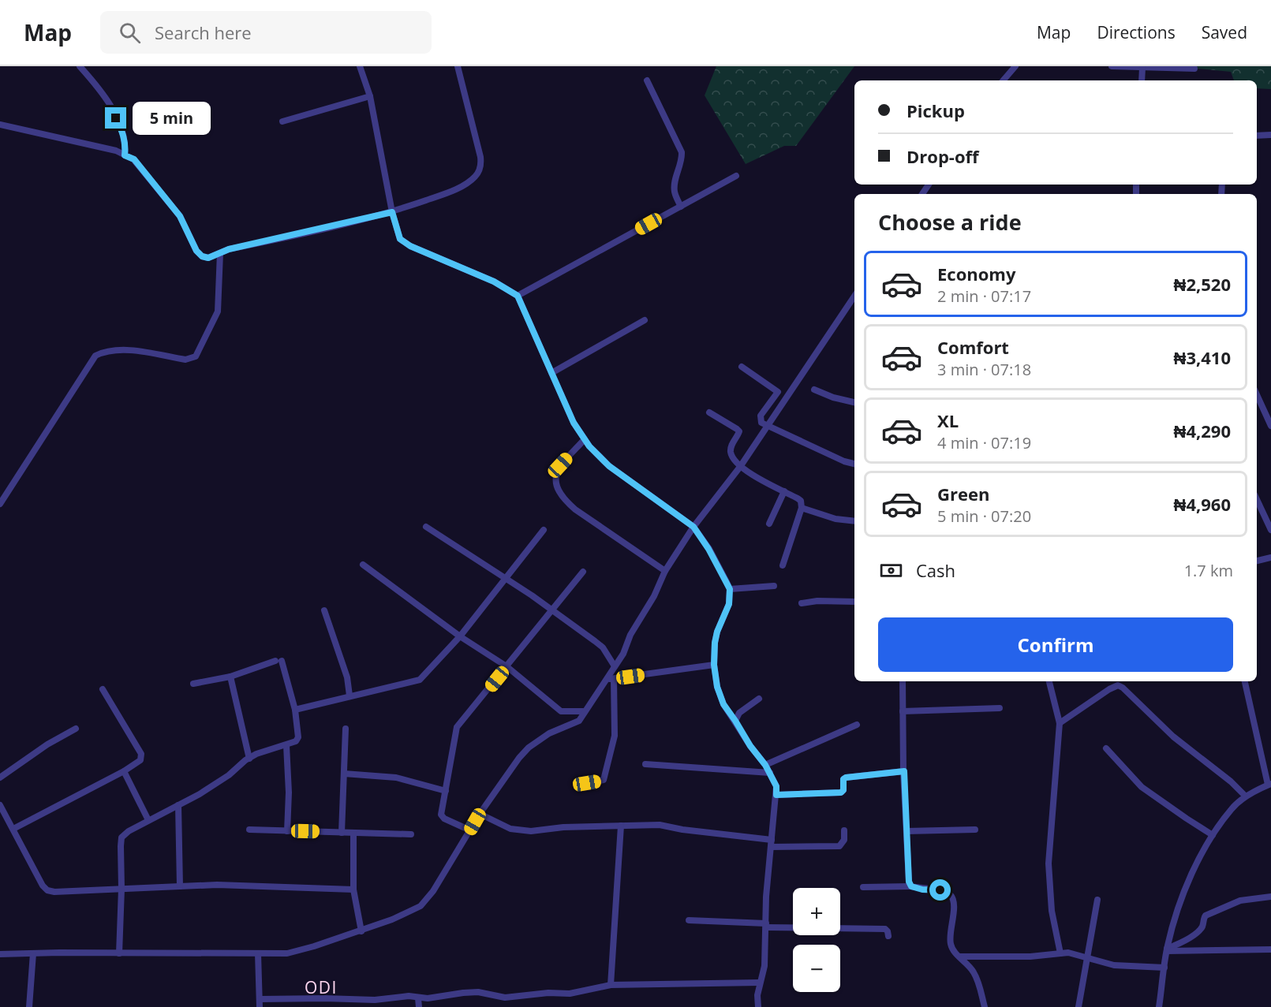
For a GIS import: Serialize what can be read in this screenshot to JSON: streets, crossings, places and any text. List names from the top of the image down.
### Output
{
  "districts": ["ODI"],
  "page": {
    "header": "Map",
    "search": "Search here",
    "nav": ["Map", "Directions", "Saved"],
    "banner": ["Pickup", "Drop-off"],
    "bubble": "5 min",
    "heading": "Choose a ride",
    "list": [
      {
        "name": "Economy",
        "note": "2 min · 07:17",
        "value": "₦2,520"
      },
      {
        "name": "Comfort",
        "note": "3 min · 07:18",
        "value": "₦3,410"
      },
      {
        "name": "XL",
        "note": "4 min · 07:19",
        "value": "₦4,290"
      },
      {
        "name": "Green",
        "note": "5 min · 07:20",
        "value": "₦4,960"
      }
    ],
    "pay": ["Cash", "1.7 km"],
    "buttons": "Confirm",
    "map_buttons": ["+", "−"]
  }
}
